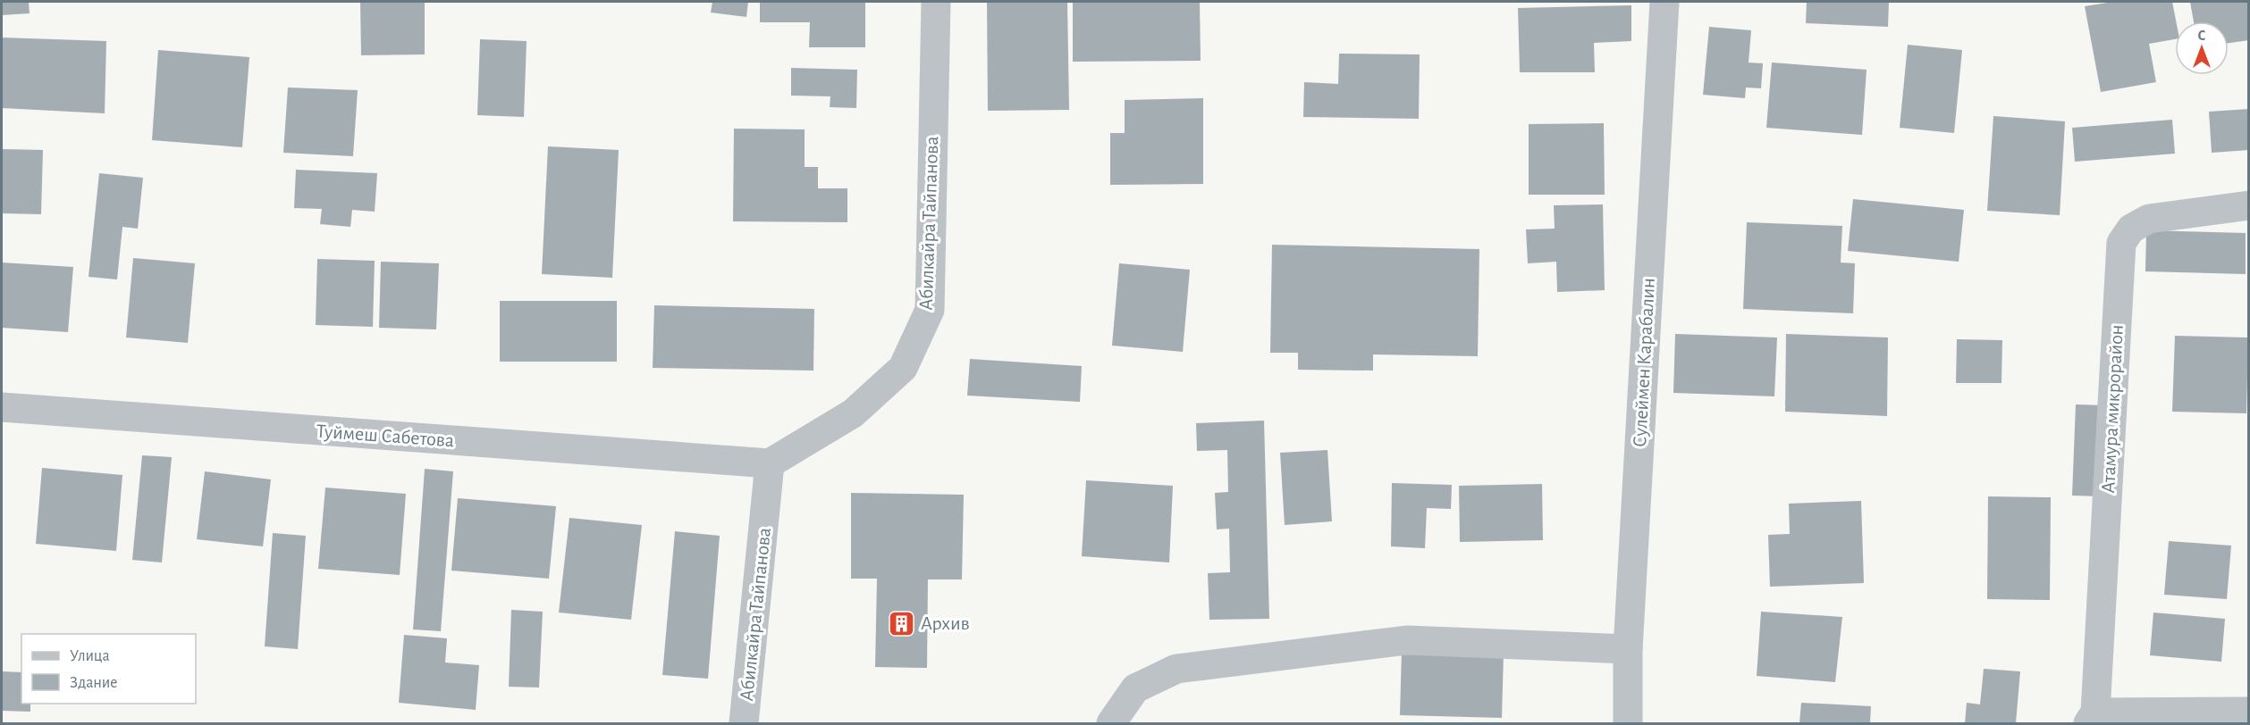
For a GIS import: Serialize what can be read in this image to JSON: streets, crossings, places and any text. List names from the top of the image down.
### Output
{
  "streets": {
    "street": [
      "Абилкайра Тайпанова",
      "Сулеймен Карабалин",
      "Атамура микрорайон",
      "Туймеш Сабетова"
    ]
  },
  "crossings": [
    ["Абилкайра Тайпанова", "Туймеш Сабетова"]
  ],
  "places": {
    "building": ["Архив"]
  },
  "legend": ["Улица", "Здание"],
  "north": "top"
}
